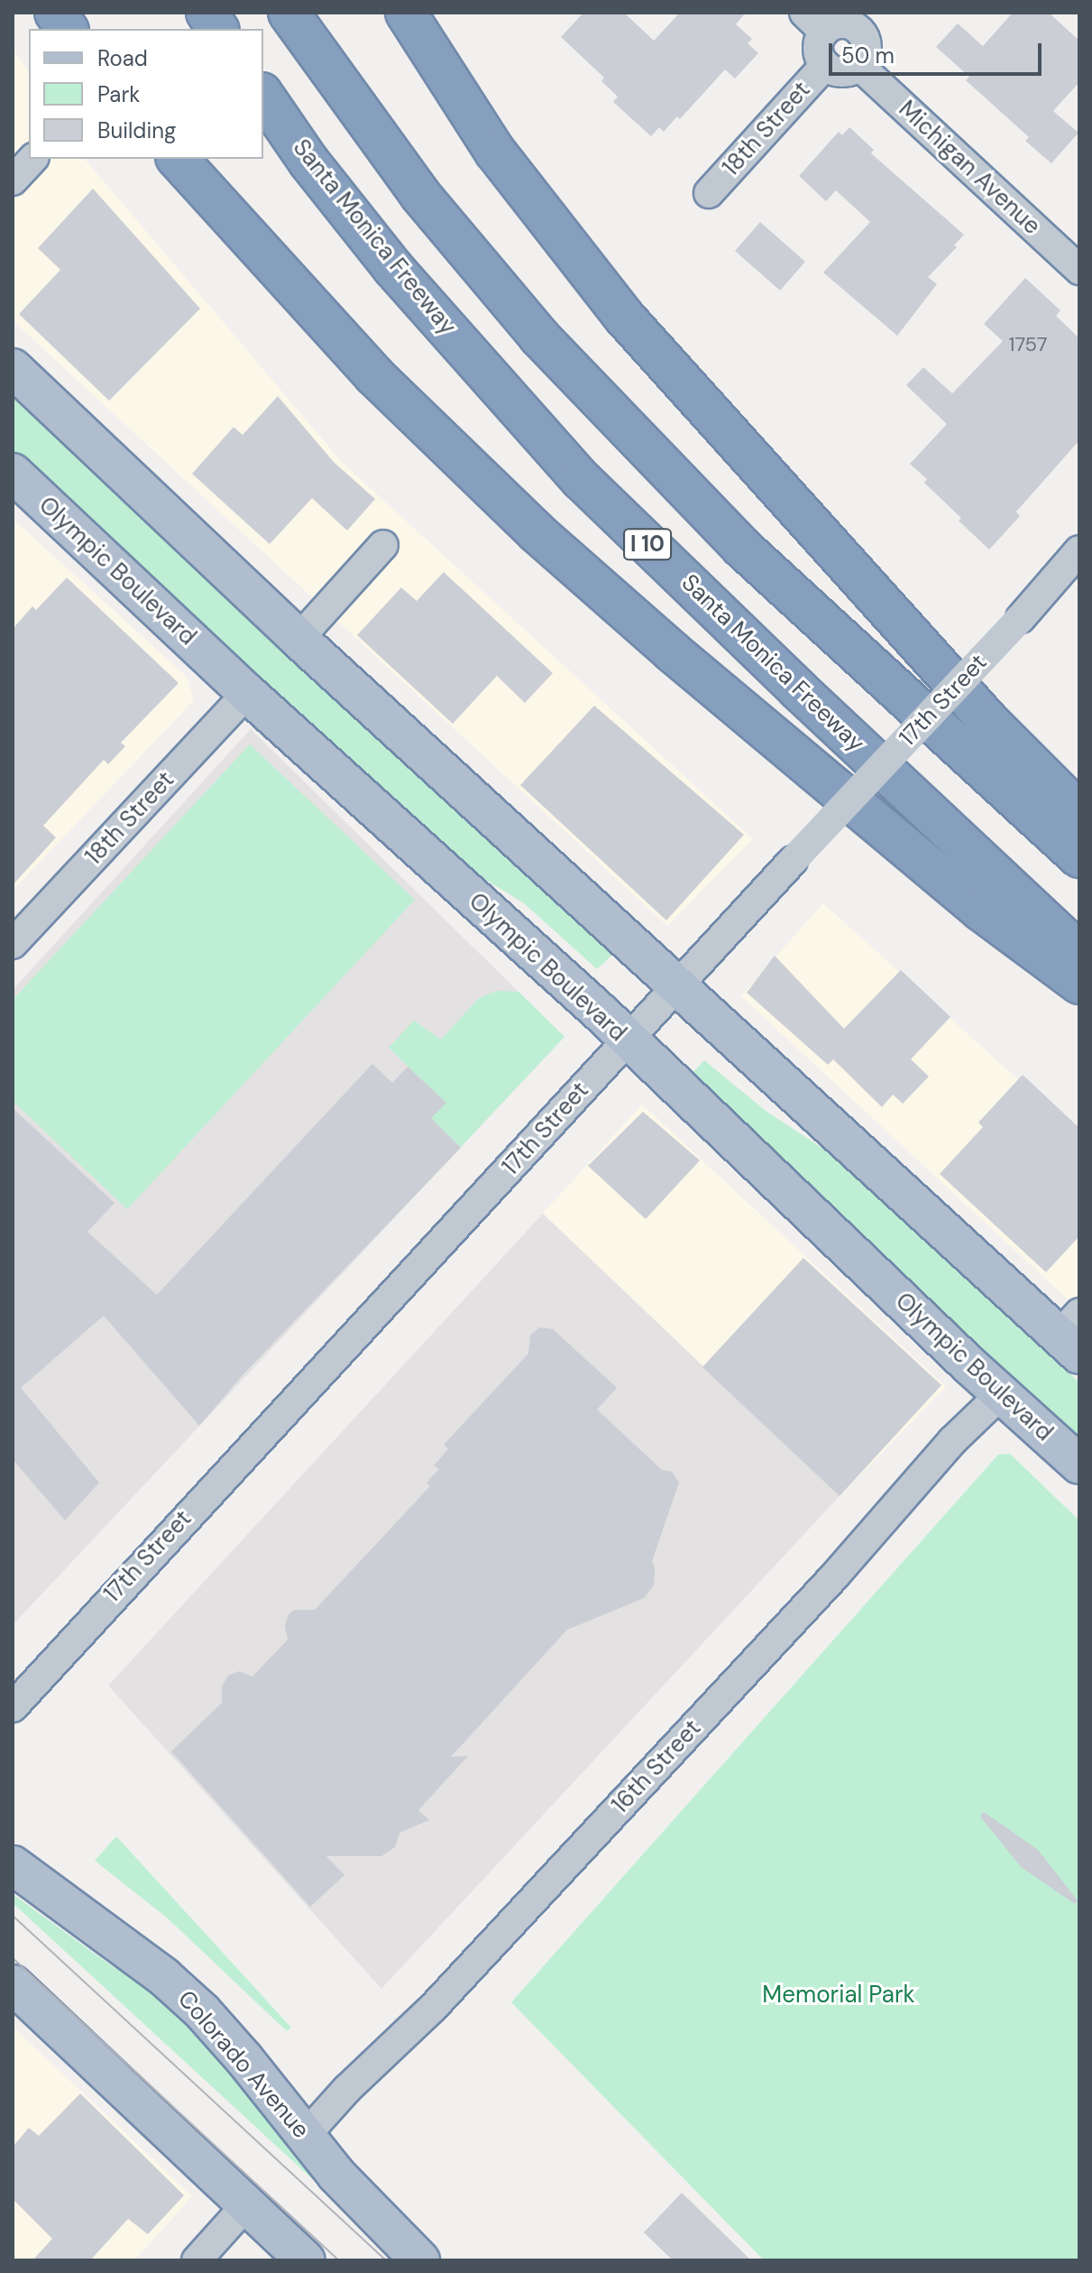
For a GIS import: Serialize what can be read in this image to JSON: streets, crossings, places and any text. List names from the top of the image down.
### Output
{
  "streets": {
    "highway": ["Santa Monica Freeway", "I 10"],
    "main road": ["Olympic Boulevard", "Colorado Avenue"],
    "street": [
      "18th Street",
      "Michigan Avenue",
      "17th Street",
      "16th Street"
    ]
  },
  "crossings": [
    ["18th Street", "Olympic Boulevard"],
    ["Olympic Boulevard", "17th Street"],
    ["Olympic Boulevard", "16th Street"],
    ["16th Street", "Colorado Avenue"]
  ],
  "parks": ["Memorial Park"],
  "house_numbers": ["1757"],
  "legend": ["Road", "Park", "Building"],
  "scale_bar": "50 m"
}
